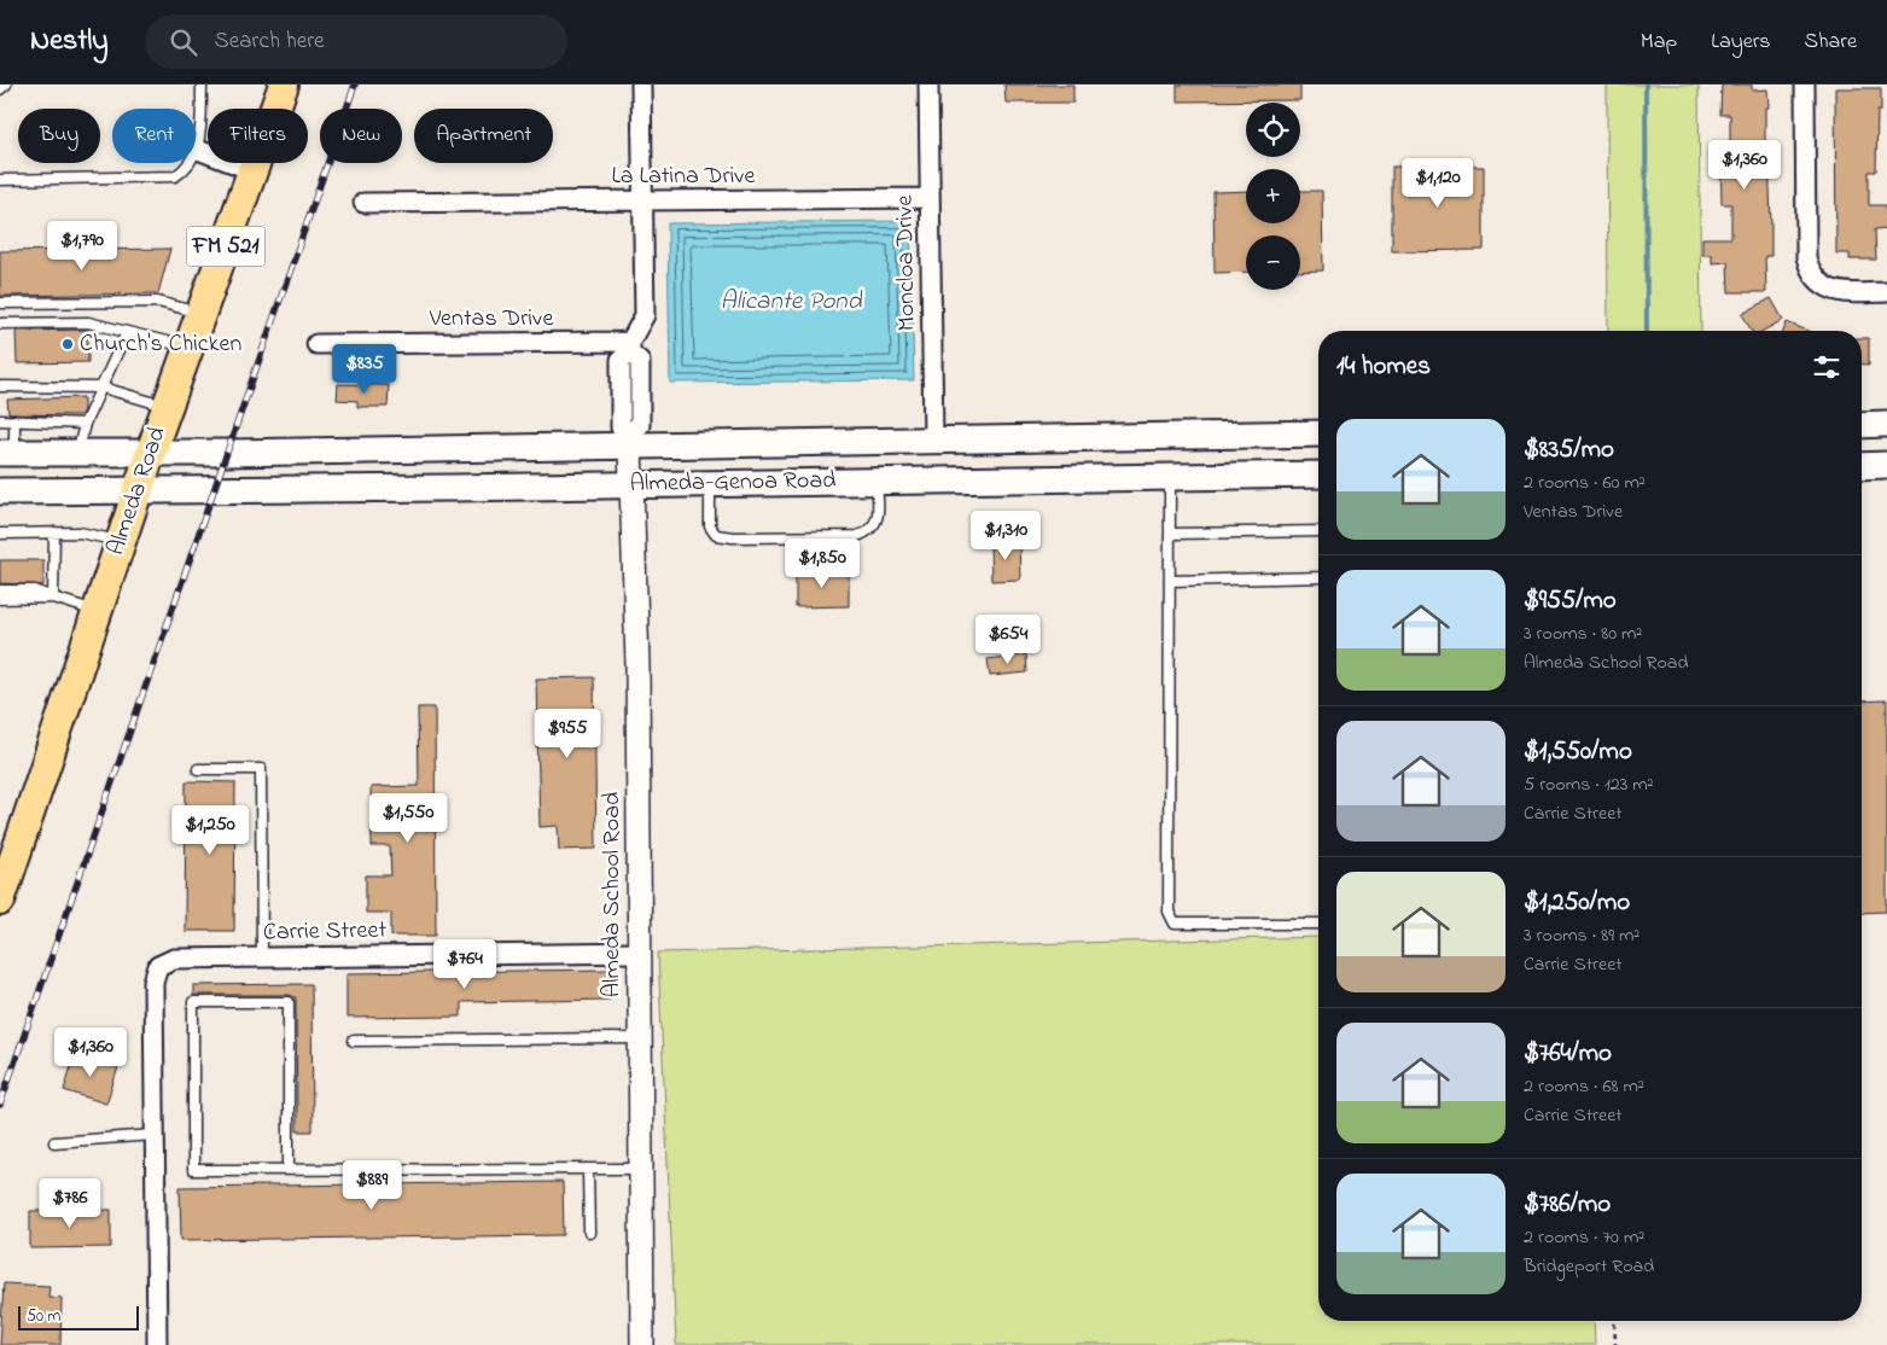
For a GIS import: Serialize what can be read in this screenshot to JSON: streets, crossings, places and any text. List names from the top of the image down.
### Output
{
  "streets": {
    "main road": ["FM 521", "Almeda-Genoa Road", "Almeda Road"],
    "street": [
      "La Latina Drive",
      "Moncloa Drive",
      "Ventas Drive",
      "Almeda School Road",
      "Carrie Street"
    ]
  },
  "crossings": [
    ["La Latina Drive", "Moncloa Drive"],
    ["Moncloa Drive", "Almeda-Genoa Road"],
    ["Almeda-Genoa Road", "Almeda Road"],
    ["Almeda-Genoa Road", "Almeda School Road"],
    ["Almeda School Road", "Carrie Street"]
  ],
  "water": ["Alicante Pond"],
  "places": ["Church's Chicken"],
  "scale_bar": "50 m",
  "page": {
    "header": "Nestly",
    "search": "Search here",
    "nav": ["Map", "Layers", "Share"],
    "map_buttons": ["+", "−"],
    "chip": [
      "Buy",
      "Rent",
      "Filters",
      "New",
      "Apartment"
    ],
    "price": [
      "$1,360",
      "$1,120",
      "$1,790",
      "$835",
      "$1,310",
      "$1,850",
      "$654",
      "$955",
      "$1,550",
      "$1,250",
      "$764",
      "$1,360",
      "$889",
      "$786"
    ],
    "heading": "14 homes",
    "list": [
      {
        "name": "$835/mo",
        "note": "2 rooms · 60 m² · Ventas Drive"
      },
      {
        "name": "$955/mo",
        "note": "3 rooms · 80 m² · Almeda School Road"
      },
      {
        "name": "$1,550/mo",
        "note": "5 rooms · 123 m² · Carrie Street"
      },
      {
        "name": "$1,250/mo",
        "note": "3 rooms · 89 m² · Carrie Street"
      },
      {
        "name": "$764/mo",
        "note": "2 rooms · 68 m² · Carrie Street"
      },
      {
        "name": "$786/mo",
        "note": "2 rooms · 70 m² · Bridgeport Road"
      }
    ],
    "scale": "50 m"
  }
}
